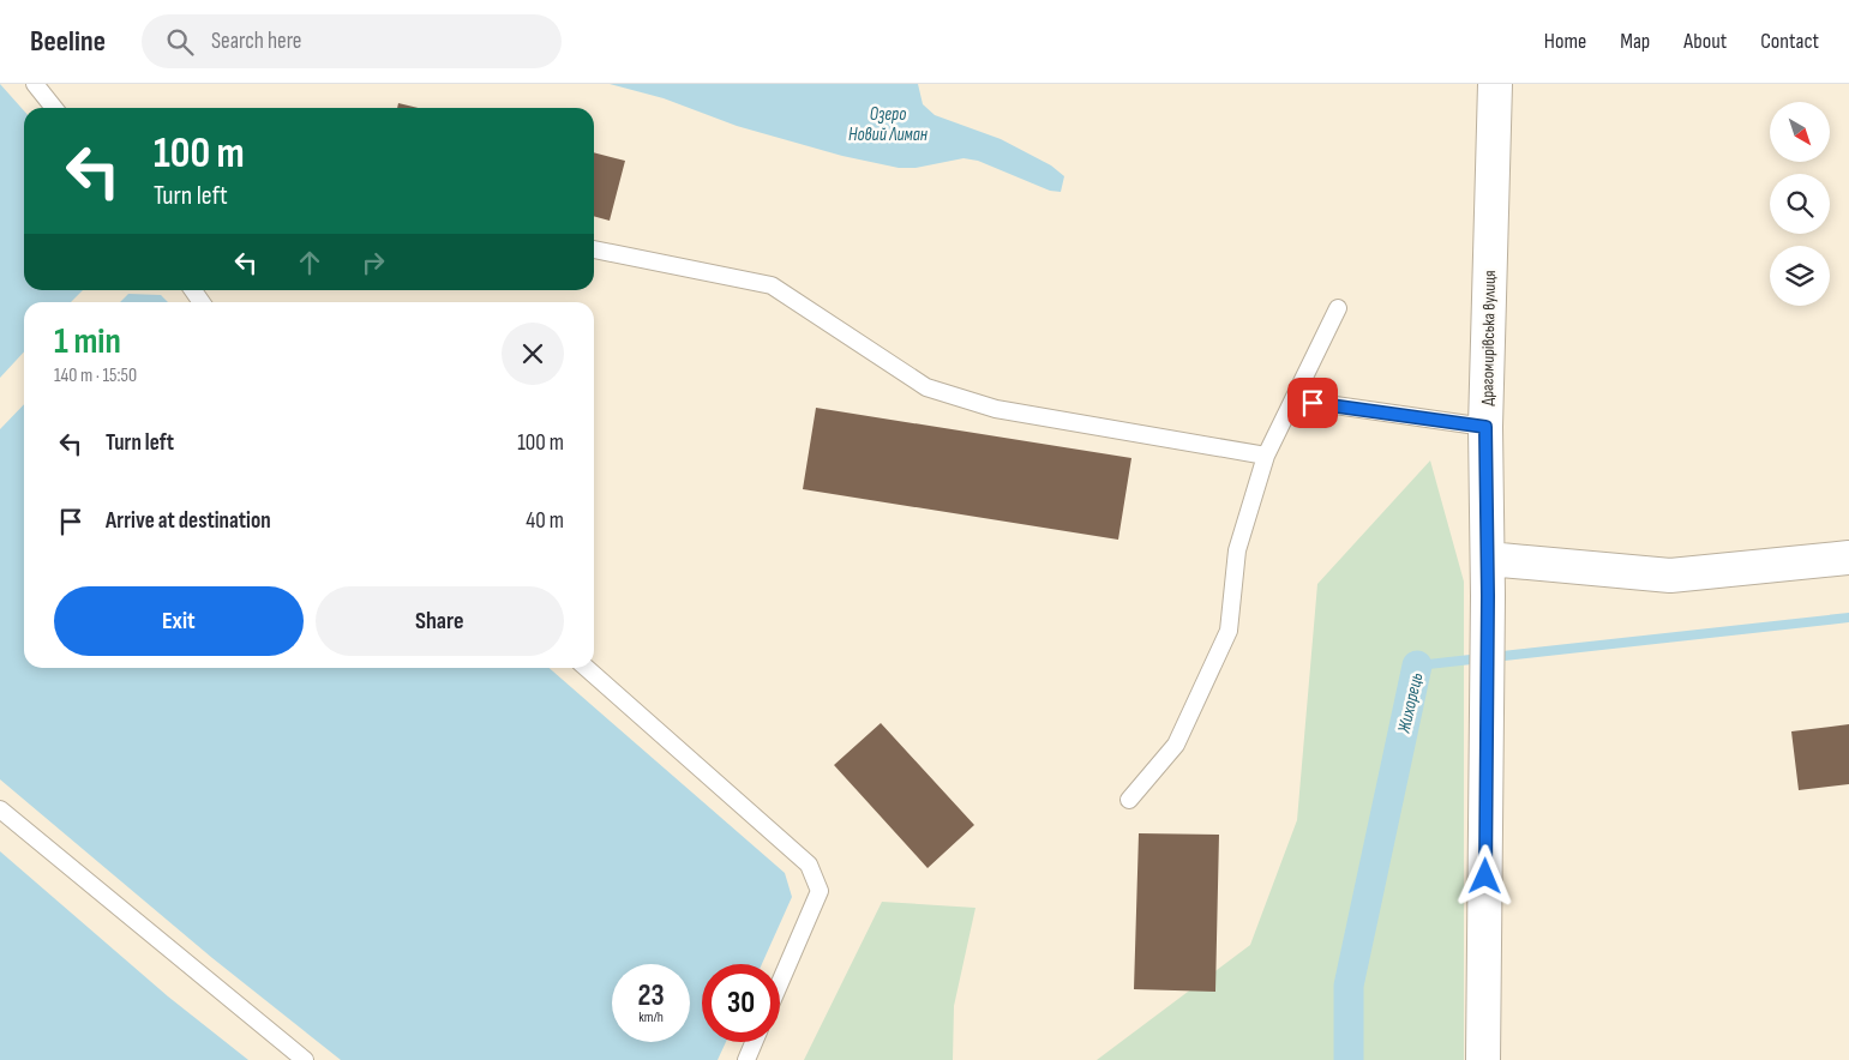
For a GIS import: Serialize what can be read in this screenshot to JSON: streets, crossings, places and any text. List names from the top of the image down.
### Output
{
  "streets": {
    "street": ["Драгомирівська вулиця"]
  },
  "water": ["Озеро Новий Лиман", "Жихорець"],
  "north": "bottom right",
  "page": {
    "header": "Beeline",
    "search": "Search here",
    "nav": [
      "Home",
      "Map",
      "About",
      "Contact"
    ],
    "turn": ["100 m", "Turn left"],
    "heading": ["1 min", "140 m · 15:50"],
    "list": [
      {
        "name": "Turn left",
        "value": "100 m"
      },
      {
        "name": "Arrive at destination",
        "value": "40 m"
      }
    ],
    "buttons": ["Exit", "Share"],
    "speed": "23 km/h",
    "limit": "30"
  }
}
